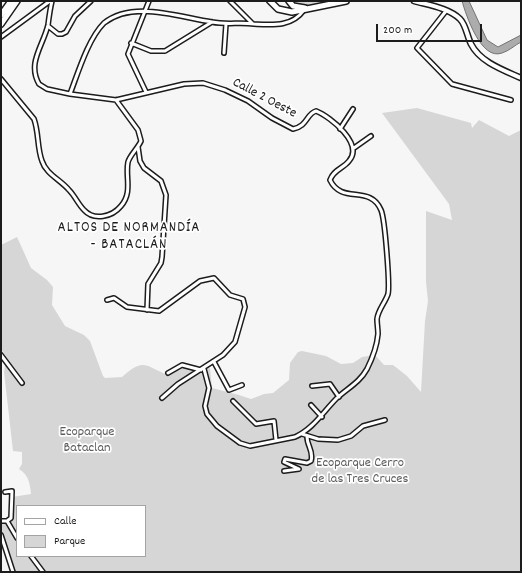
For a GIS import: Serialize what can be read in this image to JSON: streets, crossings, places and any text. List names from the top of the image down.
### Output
{
  "streets": {
    "street": ["Calle 2 Oeste"]
  },
  "districts": ["ALTOS DE NORMANDÍA - BATACLÁN"],
  "parks": ["Ecoparque Bataclan", "Ecoparque Cerro de las Tres Cruces"],
  "legend": ["Calle", "Parque"],
  "scale_bar": "200 m"
}
